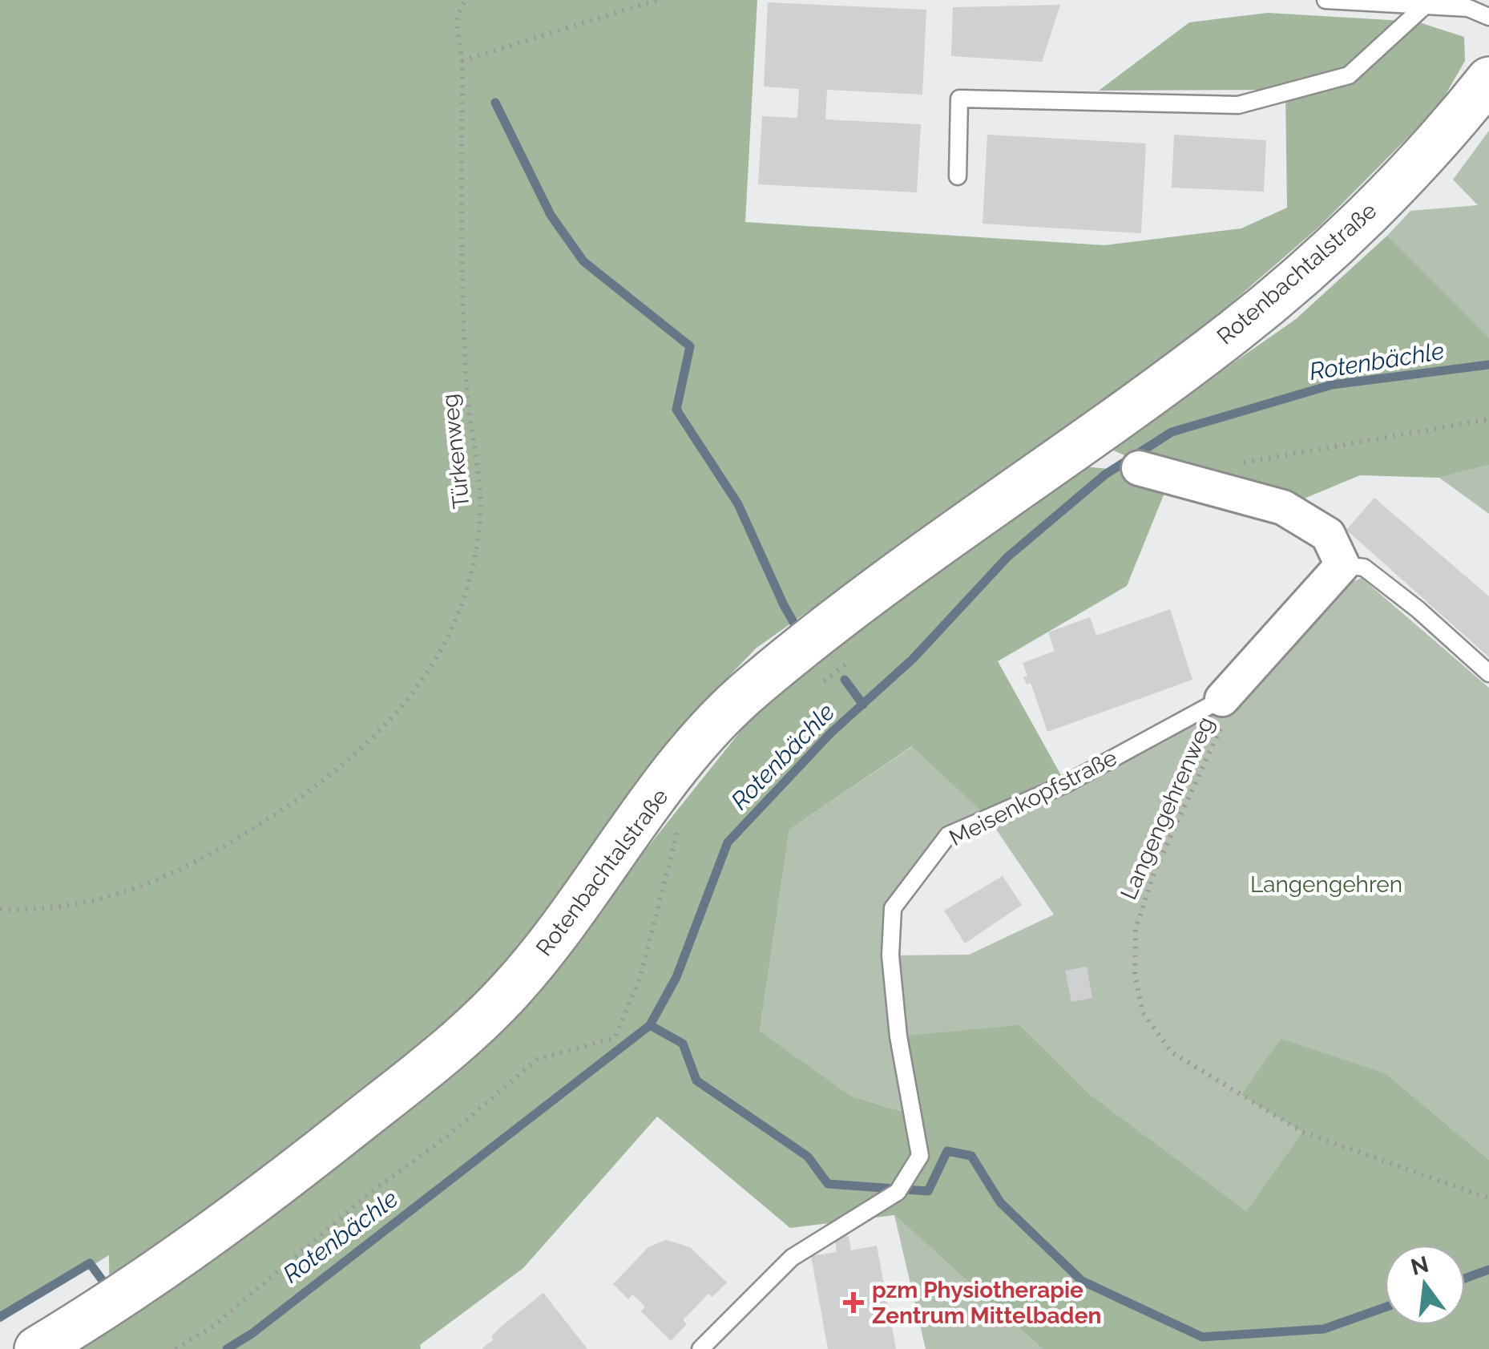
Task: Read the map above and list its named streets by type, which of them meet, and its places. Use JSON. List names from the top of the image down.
{
  "streets": {
    "main road": ["Rotenbachtalstraße"],
    "street": ["Meisenkopfstraße"],
    "path": ["Türkenweg", "Langengehrenweg"]
  },
  "crossings": [
    ["Meisenkopfstraße", "Langengehrenweg"]
  ],
  "water": ["Rotenbächle"],
  "parks": ["Langengehren"],
  "places": {
    "health": ["pzm Physiotherapie Zentrum Mittelbaden"]
  },
  "north": "top"
}
